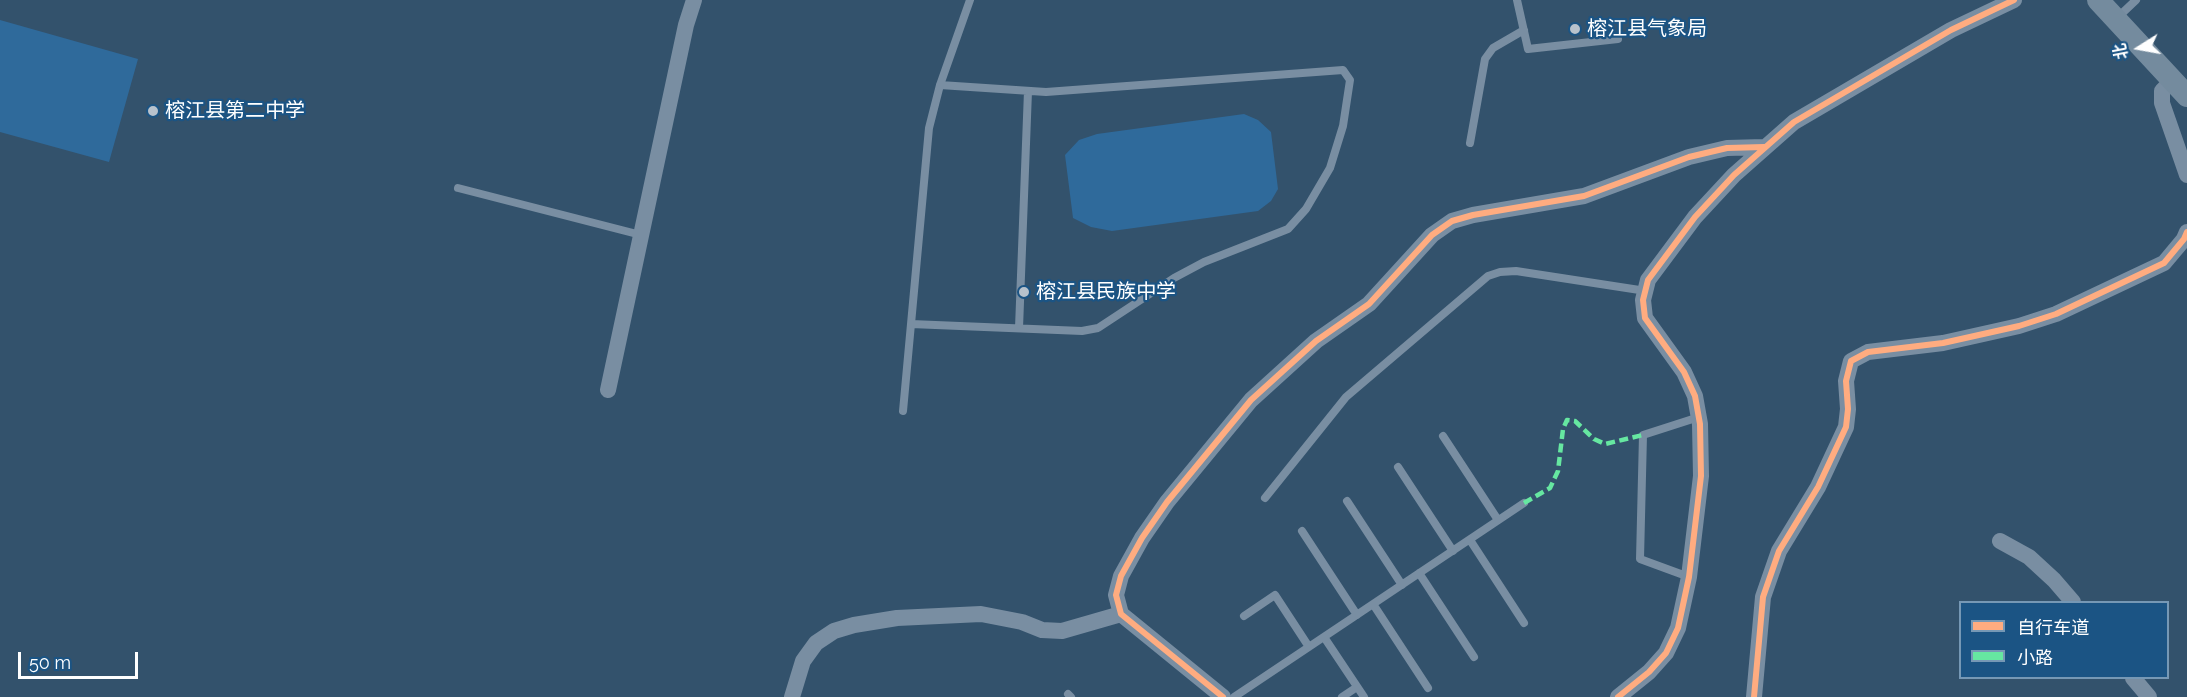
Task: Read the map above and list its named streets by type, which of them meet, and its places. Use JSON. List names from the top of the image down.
{
  "places": ["榕江县气象局", "榕江县第二中学", "榕江县民族中学"],
  "legend": ["自行车道", "小路"],
  "scale_bar": "50 m",
  "north": "left"
}
